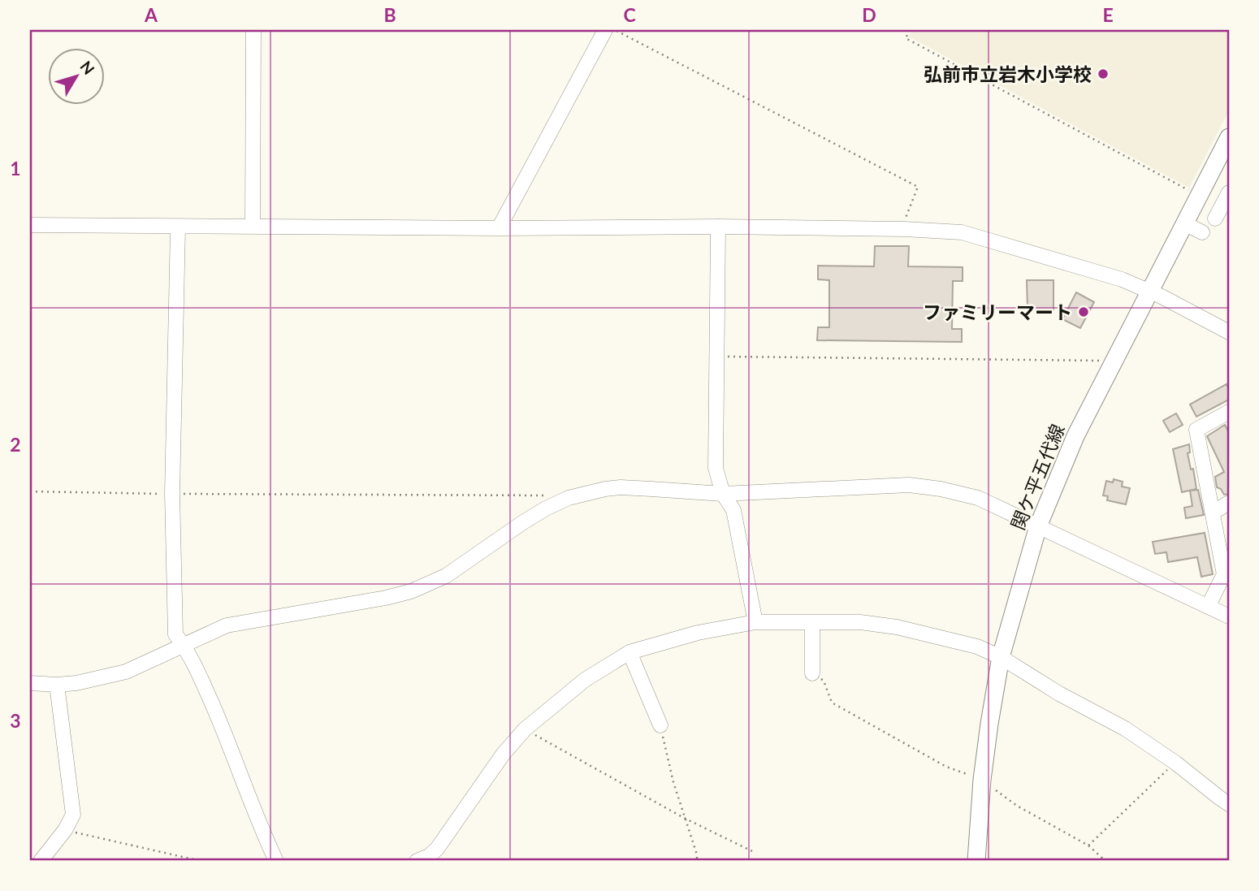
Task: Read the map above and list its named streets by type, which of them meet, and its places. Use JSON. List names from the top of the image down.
{
  "streets": {
    "main road": ["関ケ平五代線"]
  },
  "places": ["弘前市立岩木小学校", "ファミリーマート"],
  "north": "top right",
  "grid": {
    "columns": [
      "A",
      "B",
      "C",
      "D",
      "E"
    ],
    "rows": ["1", "2", "3"]
  }
}
